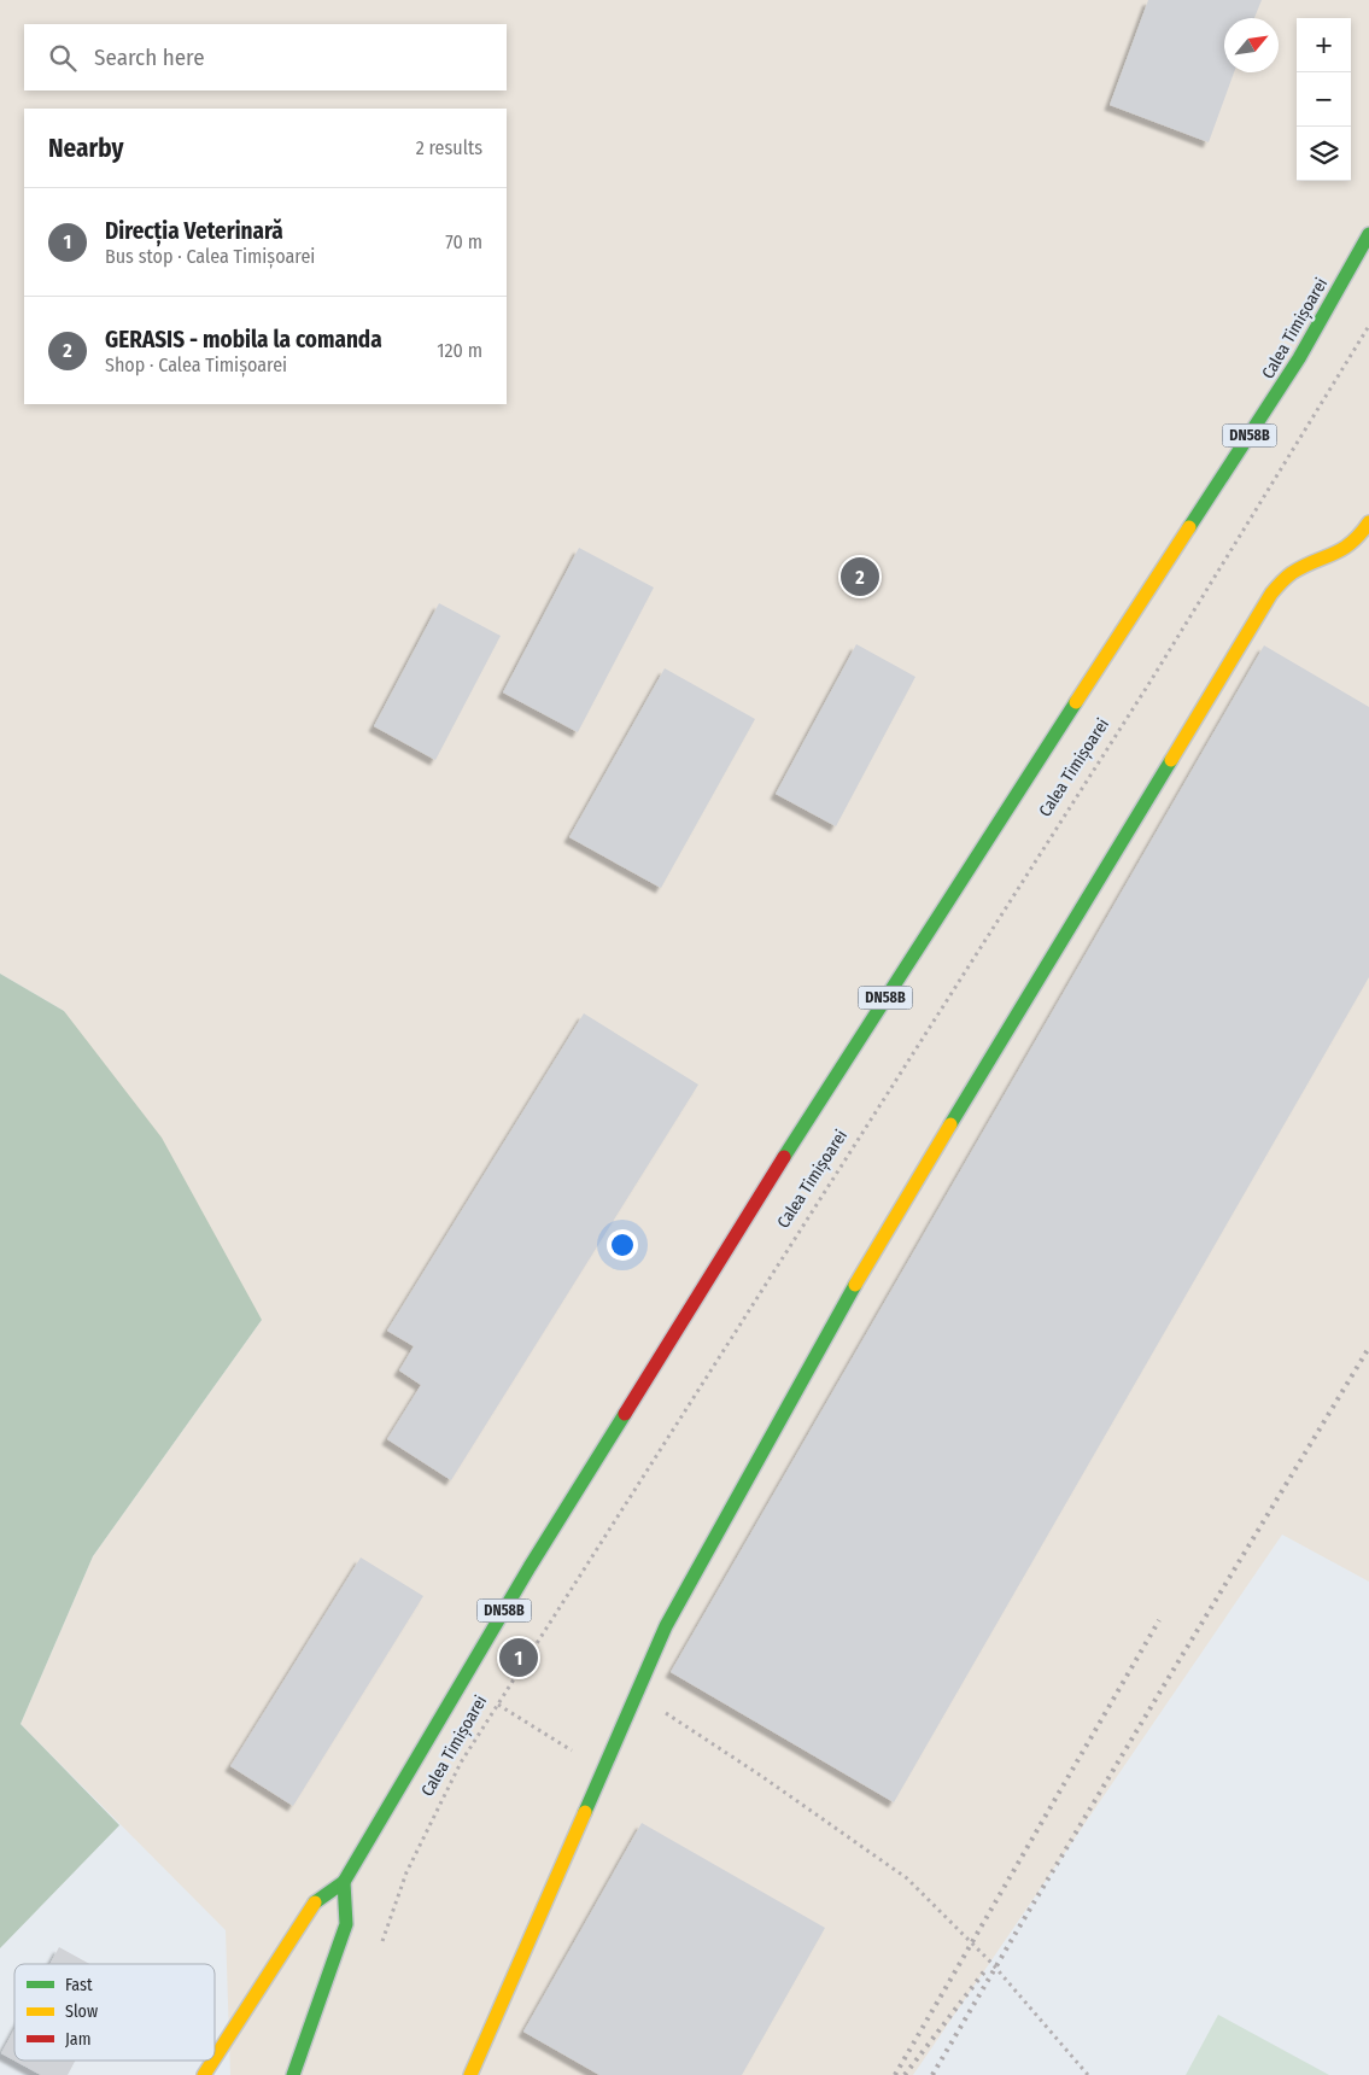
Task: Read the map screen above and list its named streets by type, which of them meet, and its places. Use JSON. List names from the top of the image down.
{
  "streets": {
    "main road": ["Calea Timișoarei", "DN58B"]
  },
  "legend": ["Fast", "Slow", "Jam"],
  "north": "top right",
  "page": {
    "map_buttons": ["+", "−"],
    "search": "Search here",
    "heading": ["Nearby", "2 results"],
    "list": [
      {
        "mark": "1",
        "name": "Direcția Veterinară",
        "note": "Bus stop · Calea Timișoarei",
        "value": "70 m"
      },
      {
        "mark": "2",
        "name": "GERASIS - mobila la comanda",
        "note": "Shop · Calea Timișoarei",
        "value": "120 m"
      }
    ],
    "pins": ["2", "1"]
  }
}
